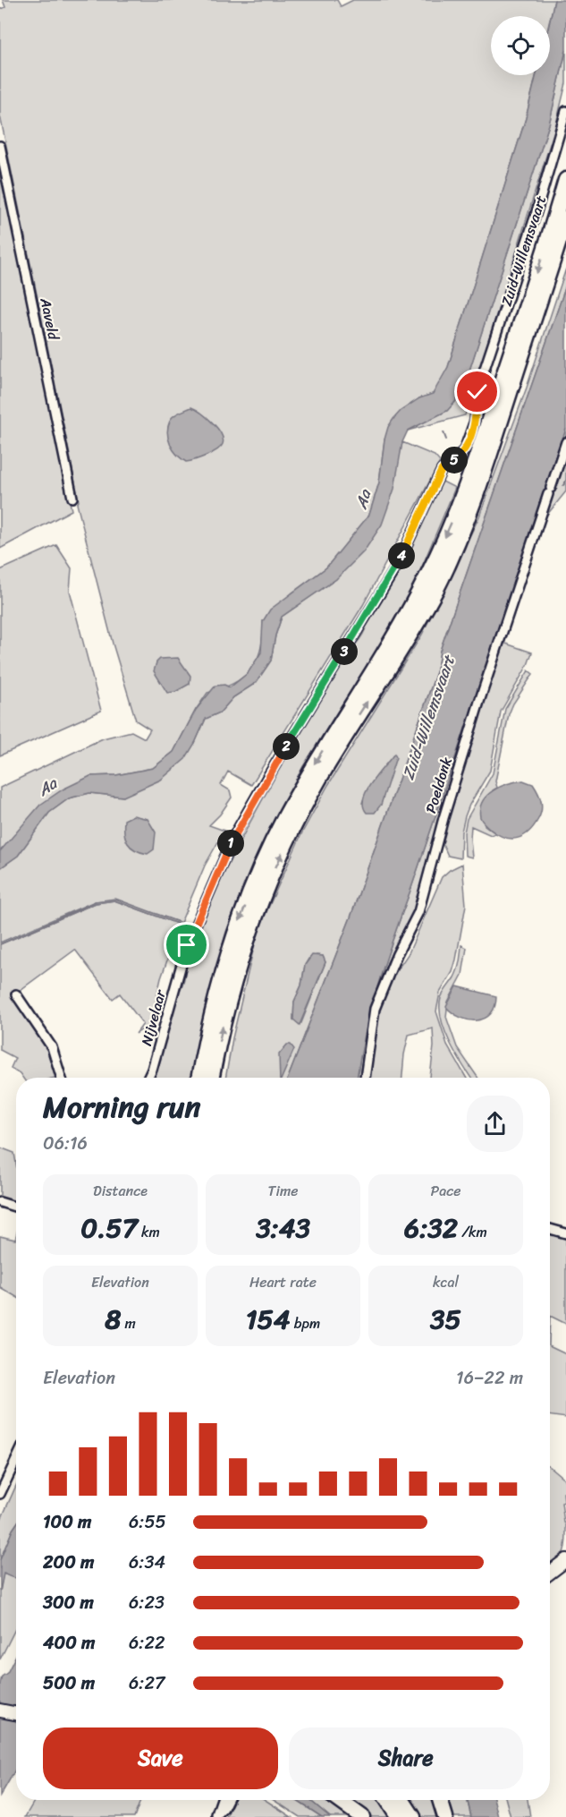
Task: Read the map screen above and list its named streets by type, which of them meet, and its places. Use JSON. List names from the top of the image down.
{
  "streets": {
    "highway": ["Zuid-Willemsvaart"],
    "street": ["Aaveld", "Poeldonk", "Nijvelaar"]
  },
  "crossings": [
    ["Zuid-Willemsvaart", "Nijvelaar"]
  ],
  "water": ["Aa", "Zuid-Willemsvaart"],
  "page": {
    "pins": [
      "5",
      "4",
      "3",
      "2",
      "1"
    ],
    "heading": ["Morning run", "06:16"],
    "stats": [
      ["Distance", "0.57 km"],
      ["Time", "3:43"],
      ["Pace", "6:32 /km"],
      ["Elevation", "8 m"],
      ["Heart rate", "154 bpm"],
      ["kcal", "35"]
    ],
    "chart": ["Elevation", "16–22 m"],
    "list": [
      {
        "name": "100 m",
        "note": "6:55"
      },
      {
        "name": "200 m",
        "note": "6:34"
      },
      {
        "name": "300 m",
        "note": "6:23"
      },
      {
        "name": "400 m",
        "note": "6:22"
      },
      {
        "name": "500 m",
        "note": "6:27"
      }
    ],
    "buttons": ["Save", "Share"]
  }
}
